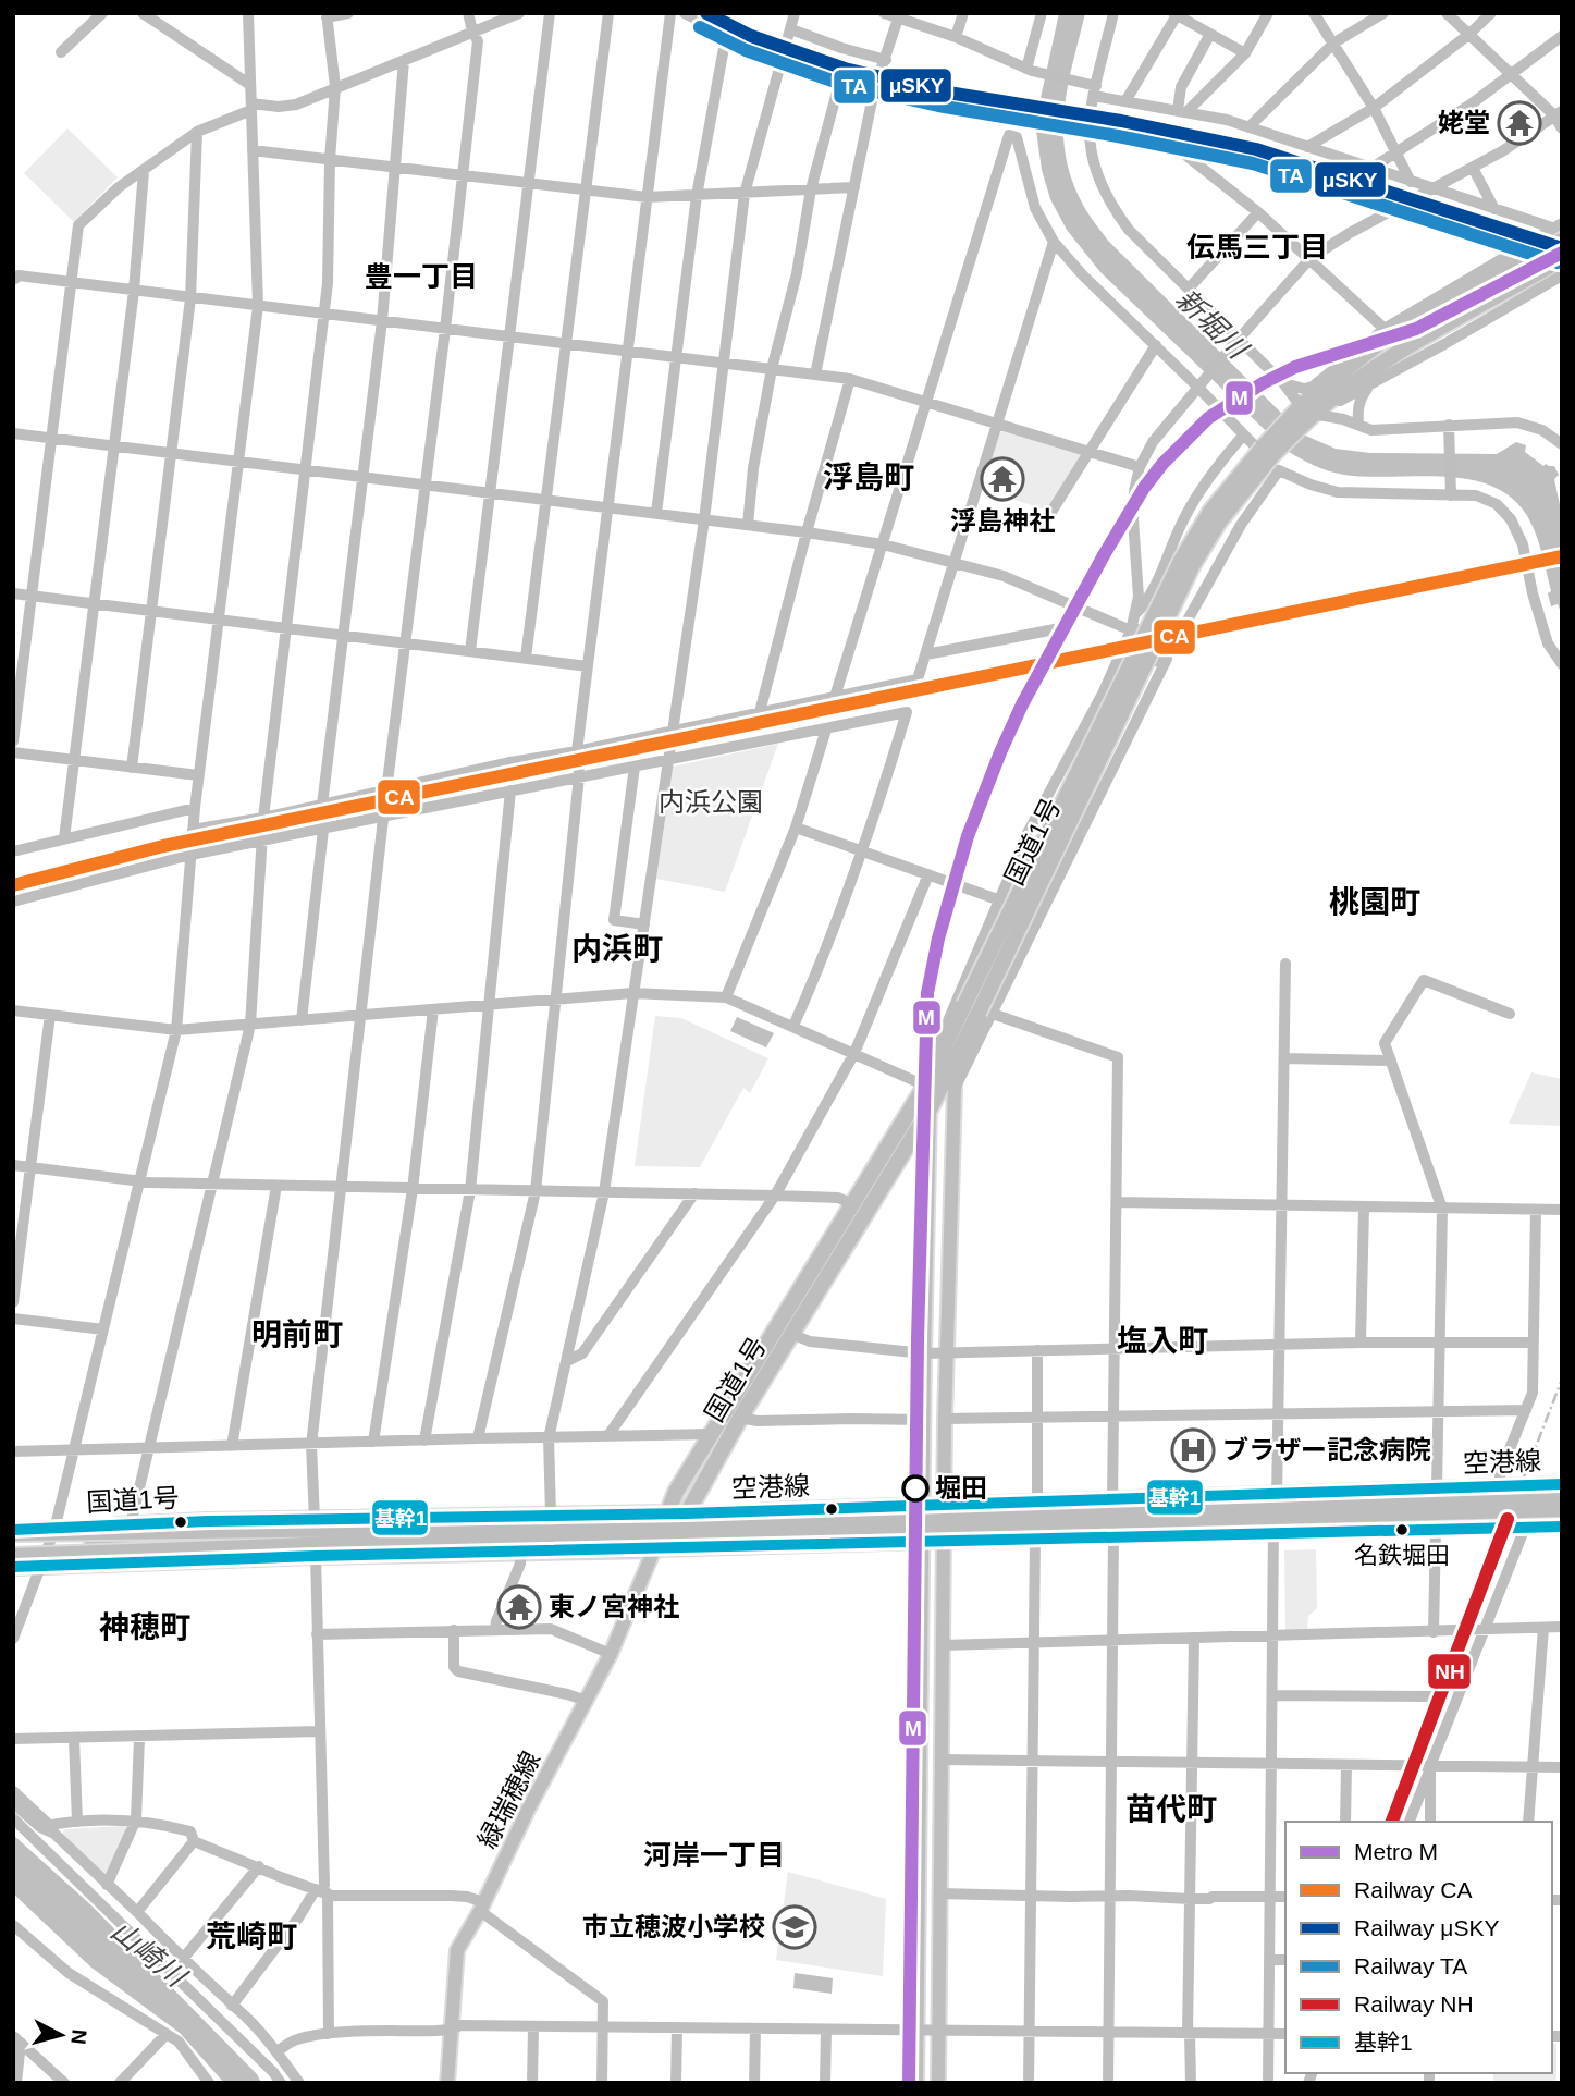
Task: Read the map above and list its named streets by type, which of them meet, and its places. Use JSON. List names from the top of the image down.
{
  "streets": {
    "highway": ["国道1号"],
    "main road": ["空港線", "緑瑞穂線"]
  },
  "crossings": [
    ["国道1号", "空港線"],
    ["国道1号", "緑瑞穂線"]
  ],
  "districts": [
    "伝馬三丁目",
    "豊一丁目",
    "浮島町",
    "桃園町",
    "内浜町",
    "明前町",
    "塩入町",
    "神穂町",
    "苗代町",
    "河岸一丁目",
    "荒崎町"
  ],
  "water": ["新堀川", "山崎川"],
  "parks": ["内浜公園"],
  "places": {
    "temple": ["姥堂", "浮島神社", "東ノ宮神社"],
    "hospital": ["ブラザー記念病院"],
    "other": ["堀田", "名鉄堀田"],
    "school or university": ["市立穂波小学校"]
  },
  "lines": [
    "rail line μSKY",
    "rail line TA",
    "metro line M",
    "rail line CA",
    "transit line 基幹1",
    "rail line NH"
  ],
  "legend": [
    "Metro M",
    "Railway CA",
    "Railway μSKY",
    "Railway TA",
    "Railway NH",
    "基幹1"
  ],
  "north": "right"
}
